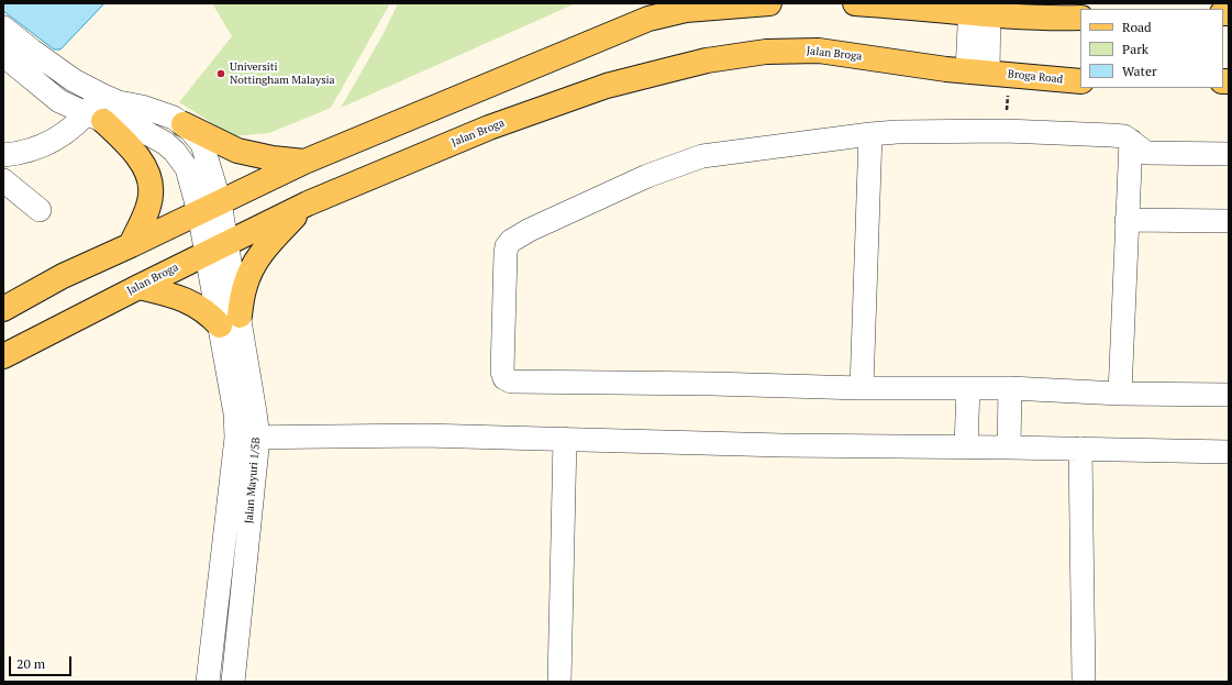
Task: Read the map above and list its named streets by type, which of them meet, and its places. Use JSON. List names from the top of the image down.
{
  "streets": {
    "main road": ["Jalan Broga", "Broga Road"],
    "street": ["Jalan Mayuri 1/5B"]
  },
  "crossings": [
    ["Jalan Broga", "Broga Road"],
    ["Jalan Broga", "Jalan Mayuri 1/5B"]
  ],
  "places": ["Universiti Nottingham Malaysia"],
  "legend": ["Road", "Park", "Water"],
  "scale_bar": "20 m"
}
